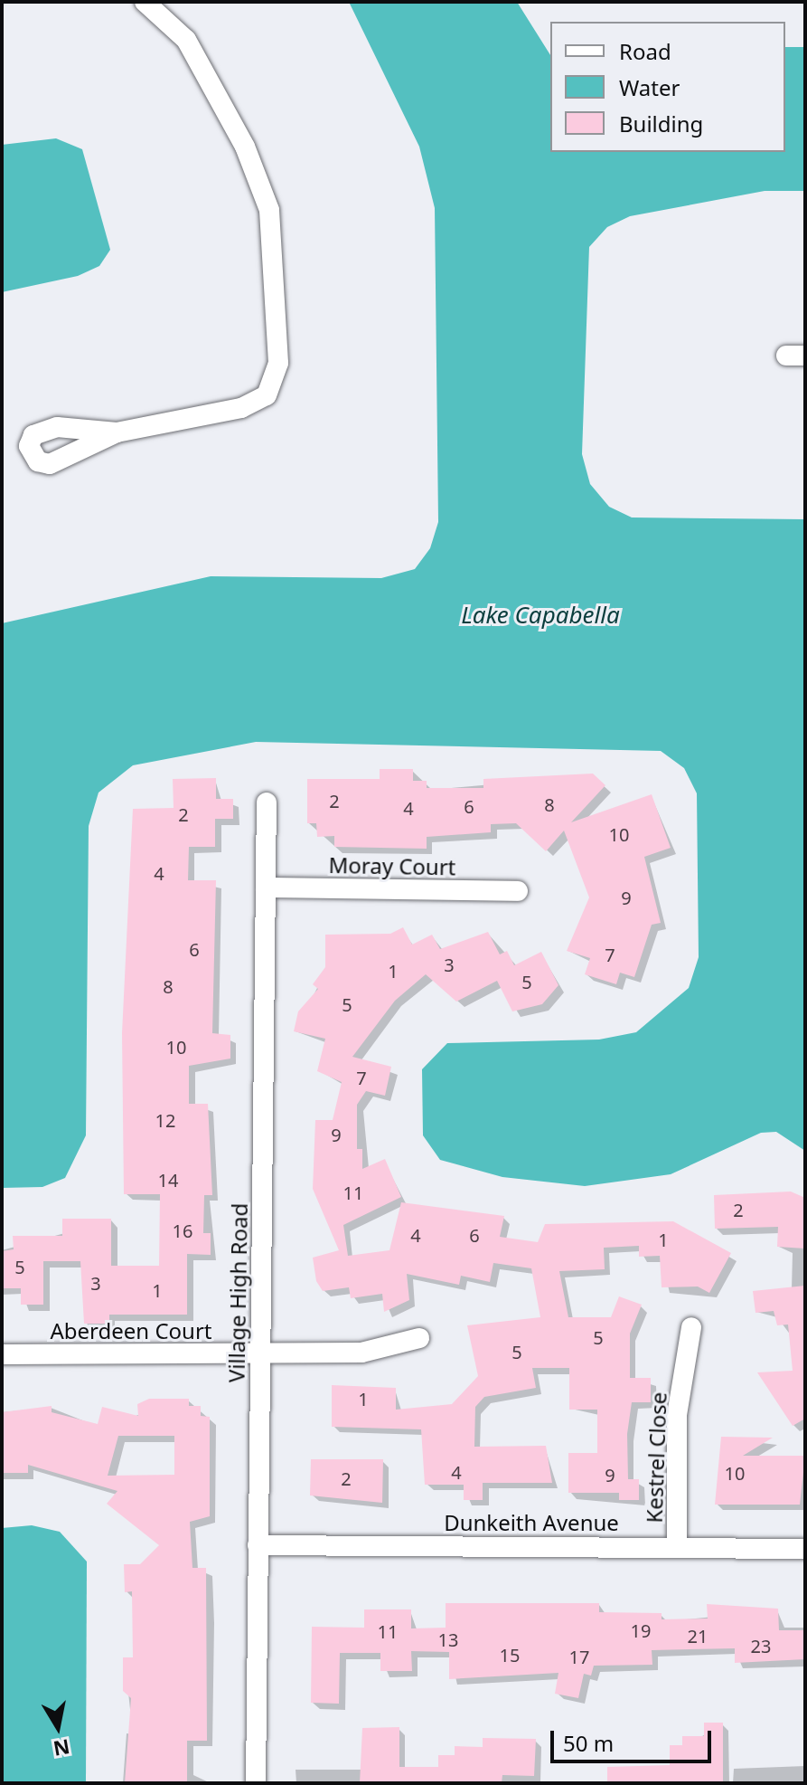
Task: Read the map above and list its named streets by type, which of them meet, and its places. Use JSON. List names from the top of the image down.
{
  "streets": {
    "street": [
      "Moray Court",
      "Village High Road",
      "Aberdeen Court",
      "Kestrel Close",
      "Dunkeith Avenue"
    ]
  },
  "crossings": [
    ["Moray Court", "Village High Road"],
    ["Village High Road", "Aberdeen Court"],
    ["Village High Road", "Dunkeith Avenue"],
    ["Kestrel Close", "Dunkeith Avenue"]
  ],
  "water": ["Lake Capabella"],
  "house_numbers": [
    "2",
    "8",
    "6",
    "4",
    "2",
    "10",
    "4",
    "9",
    "6",
    "7",
    "3",
    "1",
    "5",
    "8",
    "5",
    "10",
    "7",
    "12",
    "9",
    "14",
    "11",
    "2",
    "16",
    "4",
    "6",
    "1",
    "5",
    "3",
    "1",
    "5",
    "5",
    "1",
    "4",
    "10",
    "9",
    "2",
    "19",
    "11",
    "21",
    "13",
    "23",
    "15",
    "17"
  ],
  "legend": ["Road", "Water", "Building"],
  "scale_bar": "50 m",
  "north": "bottom"
}
